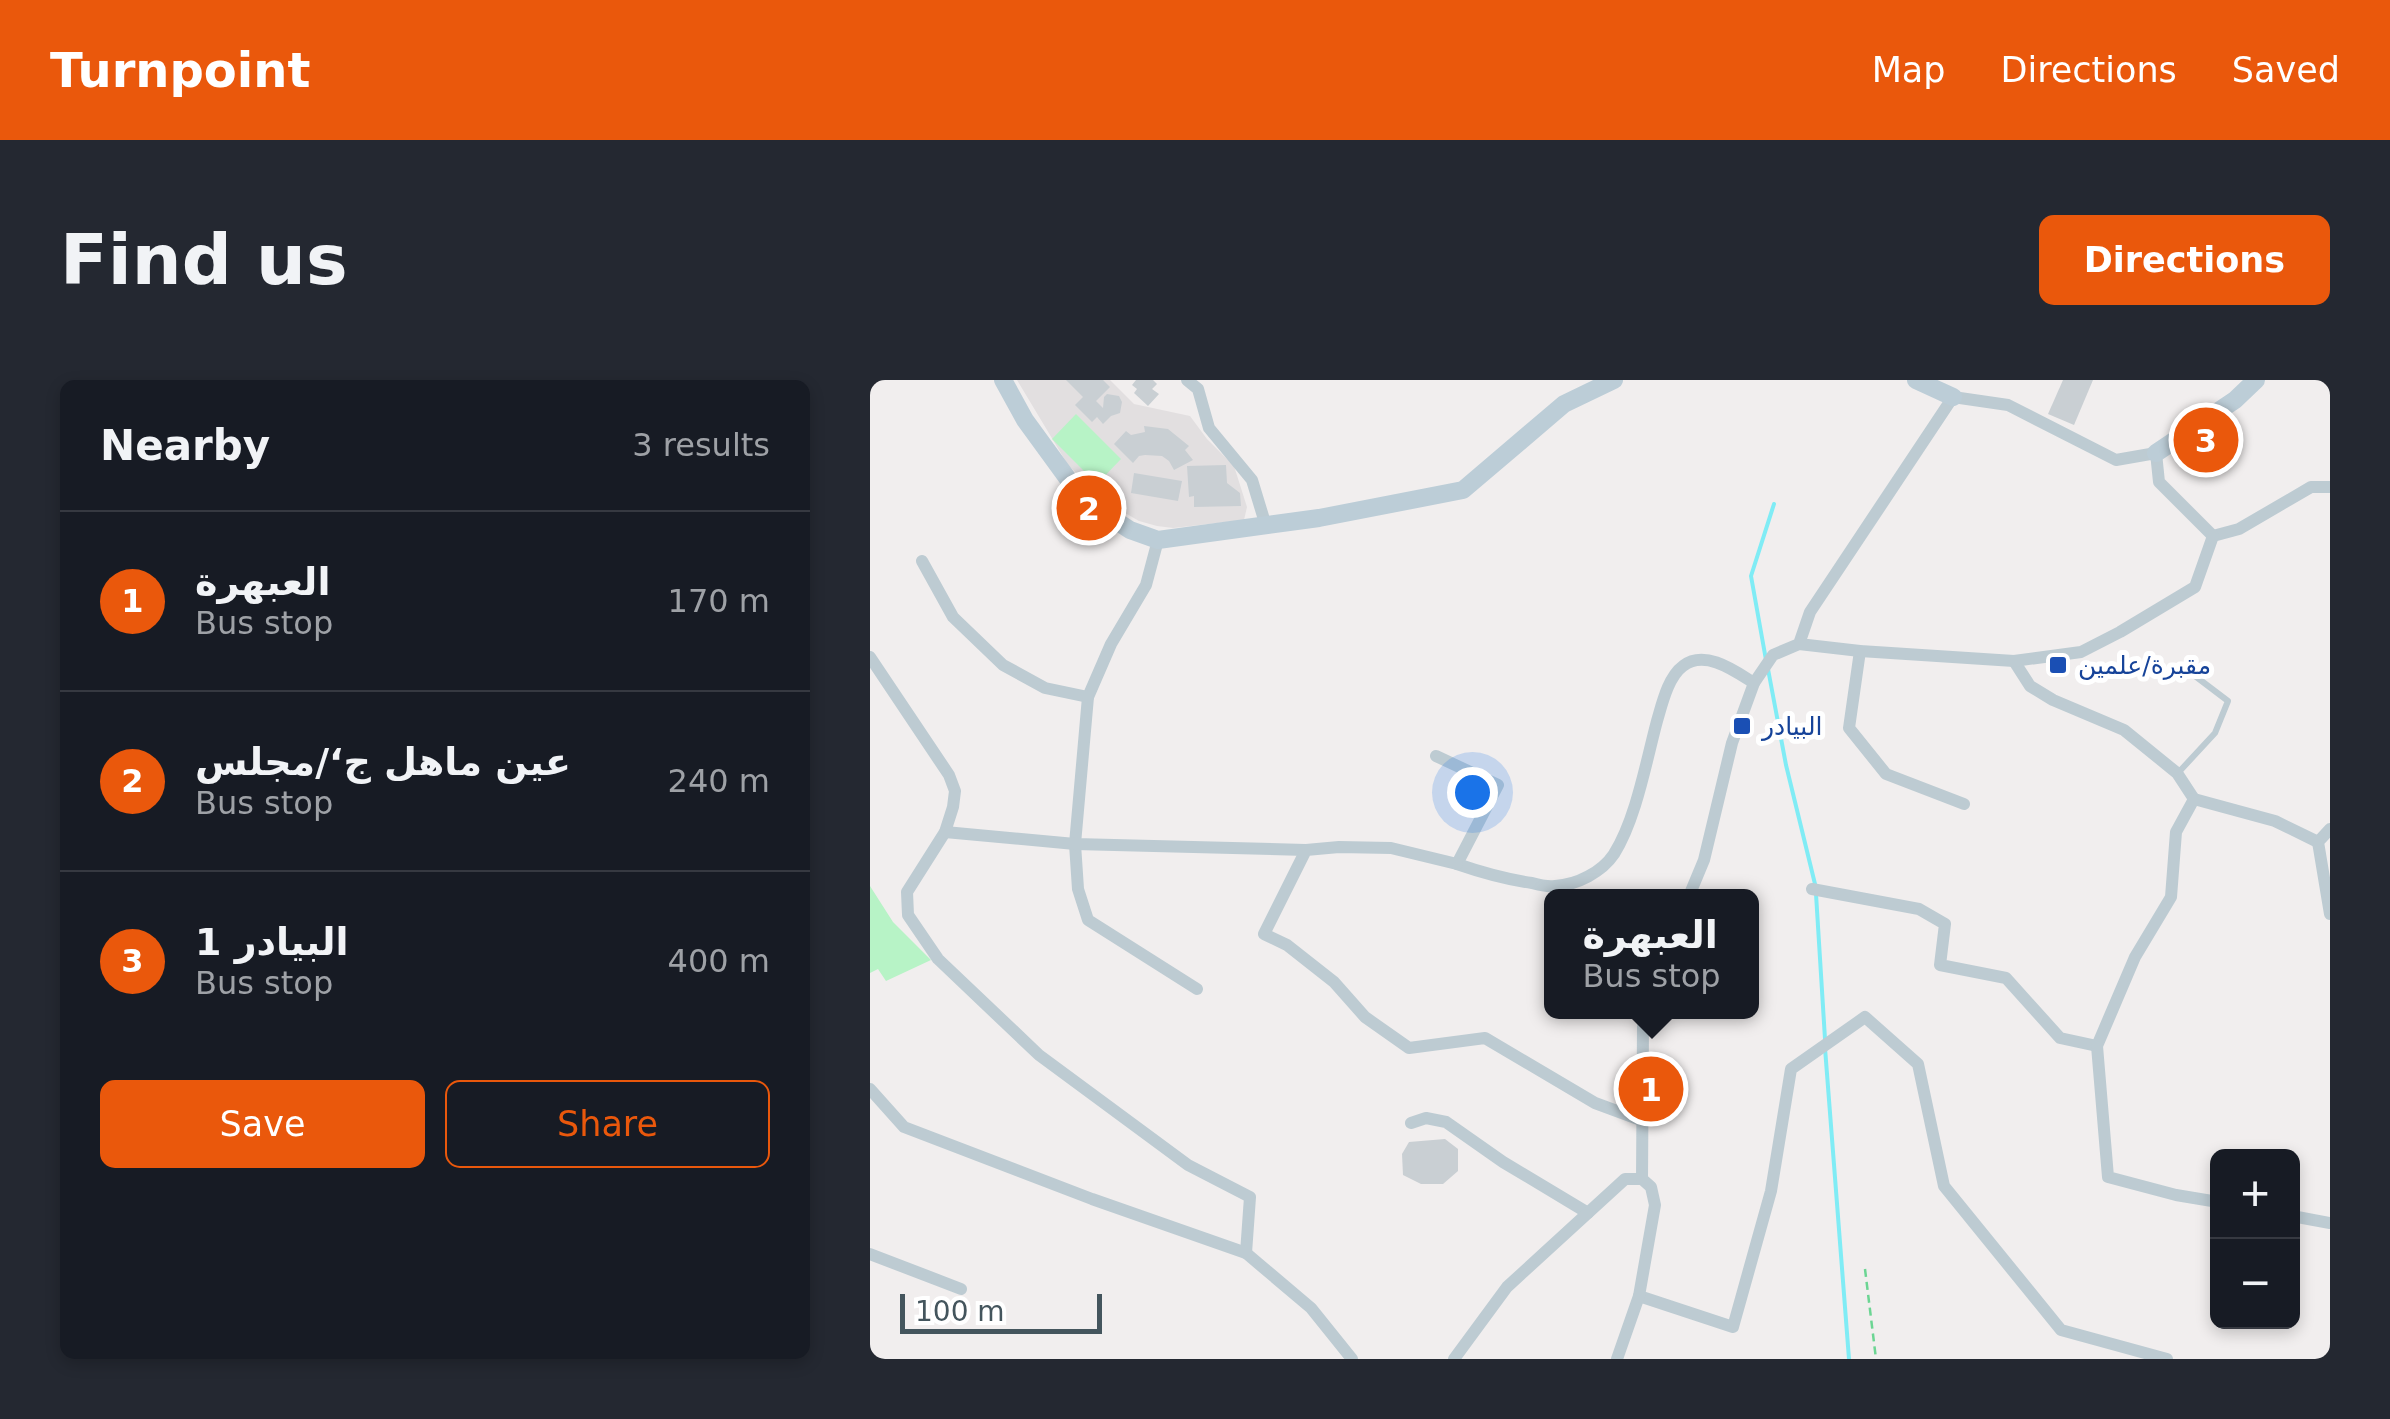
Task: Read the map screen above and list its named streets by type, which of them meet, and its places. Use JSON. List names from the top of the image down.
{
  "places": {
    "transit": ["مقبرة/علمين", "البيادر"]
  },
  "scale_bar": "100 m",
  "page": {
    "header": "Turnpoint",
    "nav": ["Map", "Directions", "Saved"],
    "buttons": [
      "Directions",
      ["Save", "Share"]
    ],
    "title": "Find us",
    "heading": ["Nearby", "3 results"],
    "pins": ["3", "2", "1"],
    "list": [
      {
        "mark": "1",
        "name": "العبهرة",
        "note": "Bus stop",
        "value": "170 m"
      },
      {
        "mark": "2",
        "name": "عين ماهل ج‘/مجلس",
        "note": "Bus stop",
        "value": "240 m"
      },
      {
        "mark": "3",
        "name": "البيادر 1",
        "note": "Bus stop",
        "value": "400 m"
      }
    ],
    "popup": ["العبهرة", "Bus stop"],
    "map_buttons": ["+", "−"],
    "scale": "100 m"
  }
}
